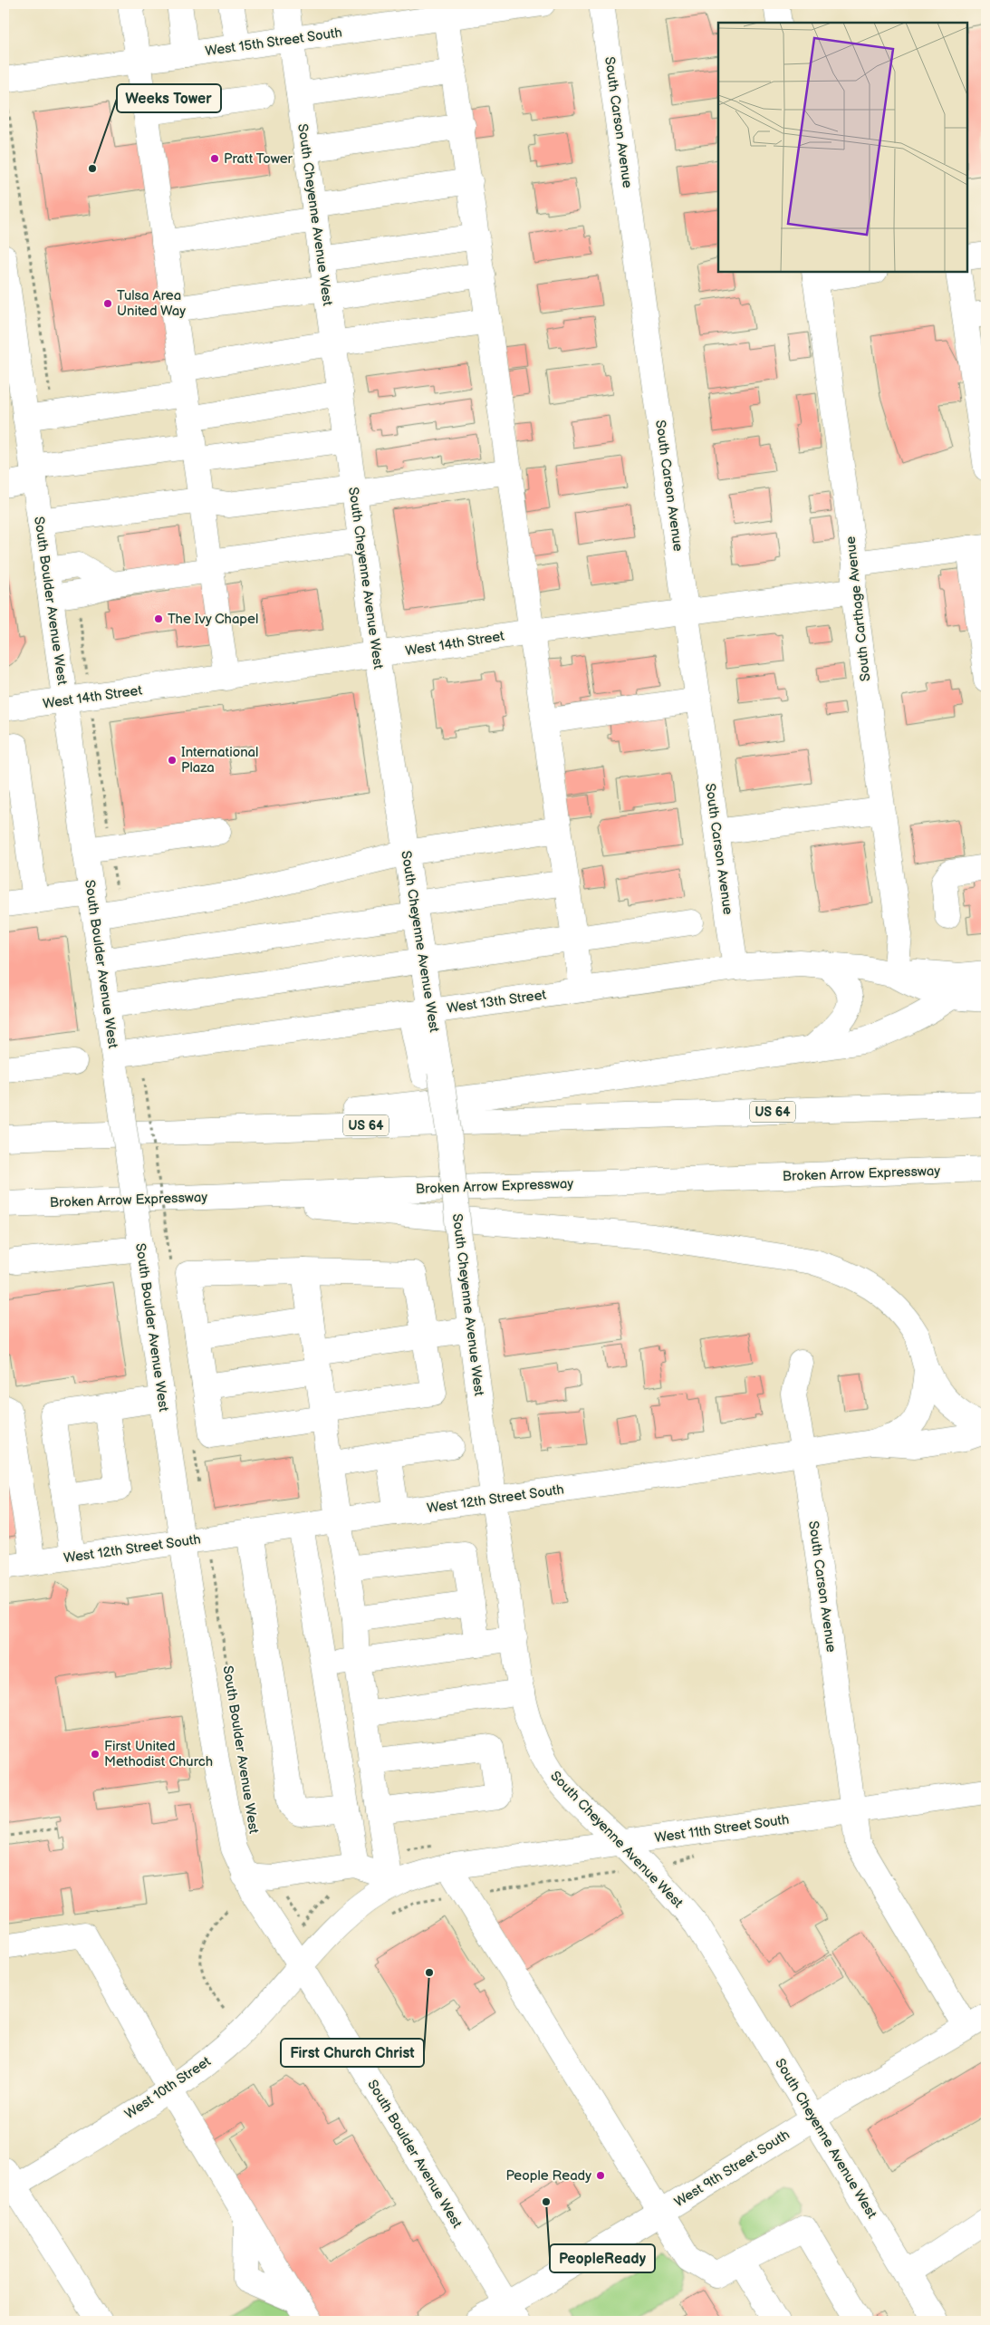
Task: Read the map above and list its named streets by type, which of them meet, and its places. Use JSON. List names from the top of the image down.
{
  "streets": {
    "main road": [
      "West 15th Street South",
      "South Carson Avenue",
      "South Cheyenne Avenue West",
      "South Boulder Avenue West",
      "South Carthage Avenue",
      "West 14th Street",
      "West 13th Street",
      "US 64",
      "Broken Arrow Expressway",
      "West 12th Street South",
      "West 11th Street South",
      "West 10th Street",
      "West 9th Street South"
    ]
  },
  "crossings": [
    ["West 15th Street South", "South Cheyenne Avenue West"],
    ["South Carson Avenue", "West 14th Street"],
    ["South Carson Avenue", "West 13th Street"],
    ["South Carson Avenue", "West 12th Street South"],
    ["South Carson Avenue", "West 11th Street South"],
    ["South Carson Avenue", "West 9th Street South"],
    ["South Cheyenne Avenue West", "West 14th Street"],
    ["South Cheyenne Avenue West", "West 13th Street"],
    ["South Cheyenne Avenue West", "West 12th Street South"],
    ["South Cheyenne Avenue West", "West 11th Street South"],
    ["South Cheyenne Avenue West", "West 9th Street South"],
    ["South Boulder Avenue West", "West 14th Street"],
    ["South Boulder Avenue West", "West 13th Street"],
    ["South Boulder Avenue West", "West 12th Street South"],
    ["South Boulder Avenue West", "West 11th Street South"],
    ["South Boulder Avenue West", "West 10th Street"],
    ["South Boulder Avenue West", "West 9th Street South"],
    ["South Carthage Avenue", "West 14th Street"],
    ["South Carthage Avenue", "West 13th Street"],
    ["West 11th Street South", "West 10th Street"]
  ],
  "places": [
    "Pratt Tower",
    "Weeks Tower",
    "Tulsa Area United Way",
    "The Ivy Chapel",
    "International Plaza",
    "First United Methodist Church",
    "First Church Christ",
    "People Ready",
    "PeopleReady"
  ]
}
